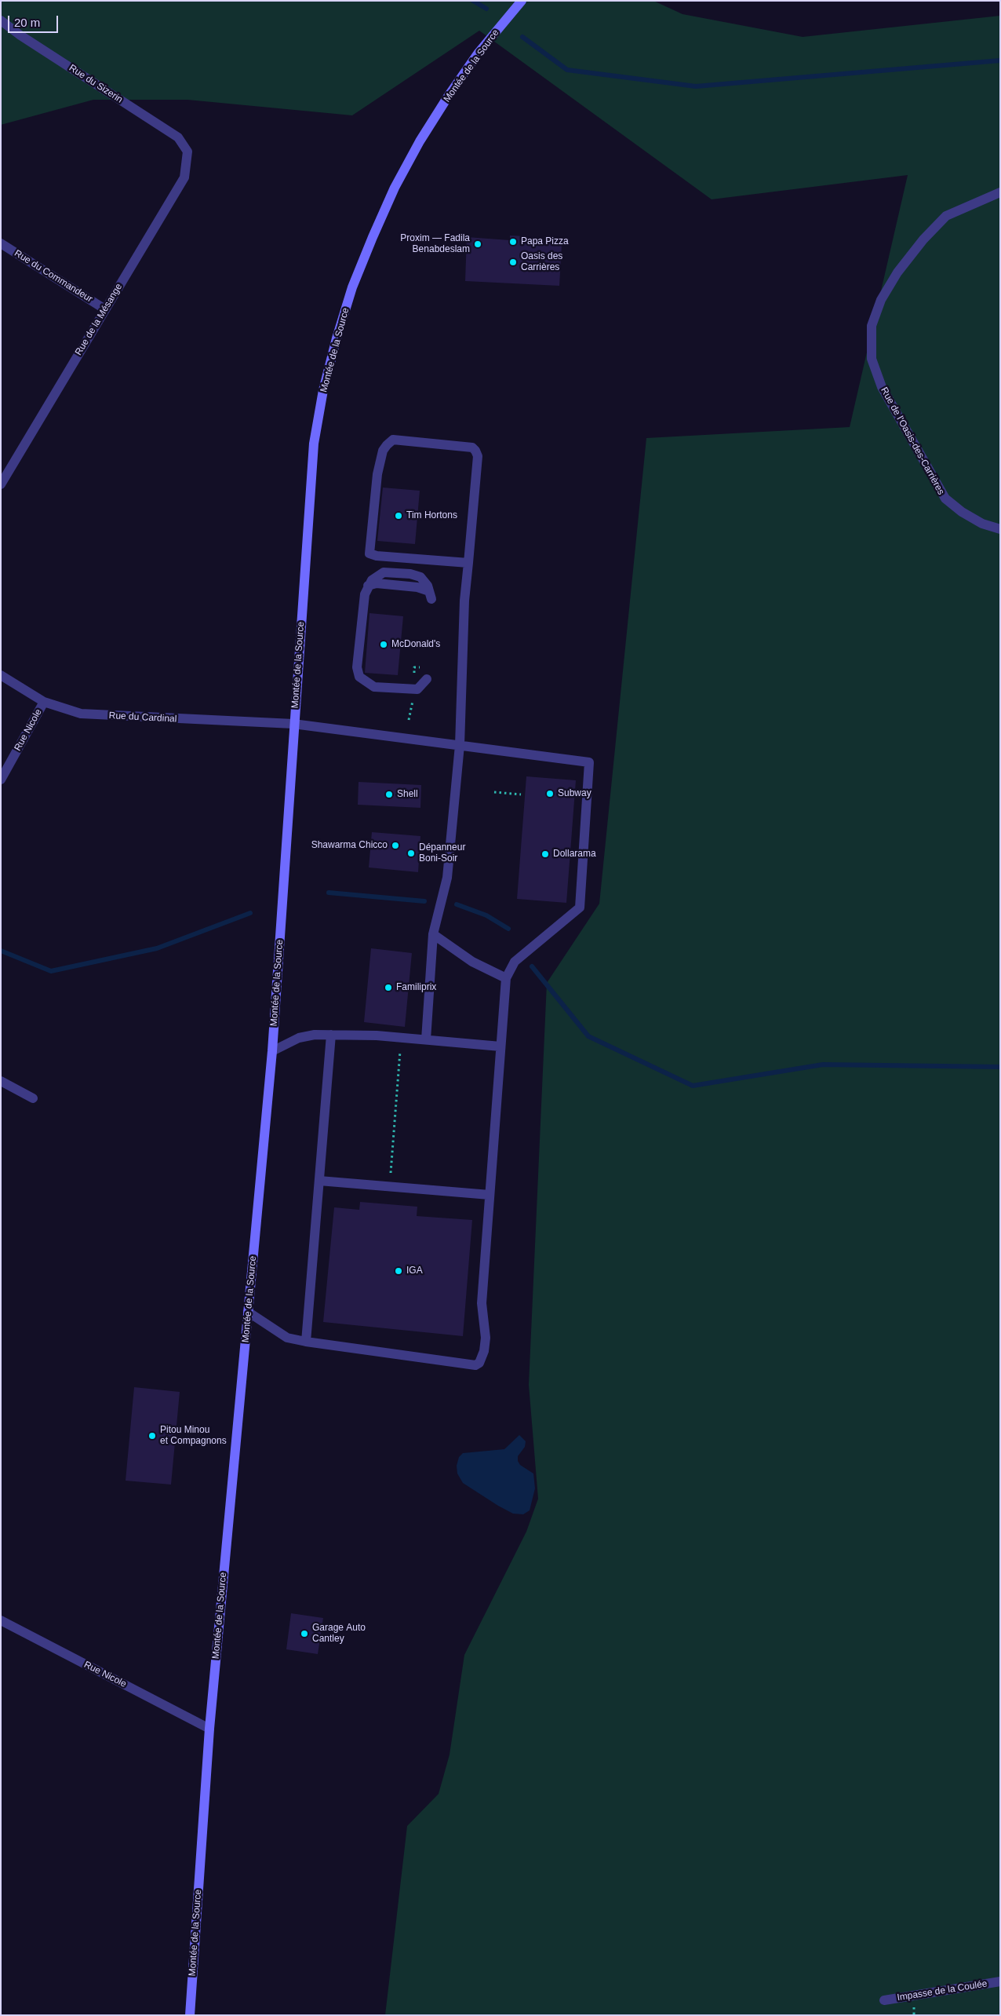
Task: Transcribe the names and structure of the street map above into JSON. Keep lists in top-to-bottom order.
{
  "streets": {
    "main road": ["Montée de la Source"],
    "street": [
      "Rue du Sizerin",
      "Rue du Commandeur",
      "Rue de la Mésange",
      "Rue de l'Oasis-des-Carrières",
      "Rue du Cardinal",
      "Rue Nicole",
      "Impasse de la Coulée"
    ]
  },
  "crossings": [
    ["Montée de la Source", "Rue du Cardinal"],
    ["Montée de la Source", "Rue Nicole"],
    ["Rue du Sizerin", "Rue de la Mésange"],
    ["Rue du Commandeur", "Rue de la Mésange"],
    ["Rue du Cardinal", "Rue Nicole"]
  ],
  "places": [
    "Papa Pizza",
    "Proxim — Fadila Benabdeslam",
    "Oasis des Carrières",
    "Tim Hortons",
    "McDonald's",
    "Subway",
    "Shell",
    "Shawarma Chicco",
    "Dépanneur Boni-Soir",
    "Dollarama",
    "Familiprix",
    "IGA",
    "Pitou Minou et Compagnons",
    "Garage Auto Cantley"
  ],
  "scale_bar": "20 m"
}
